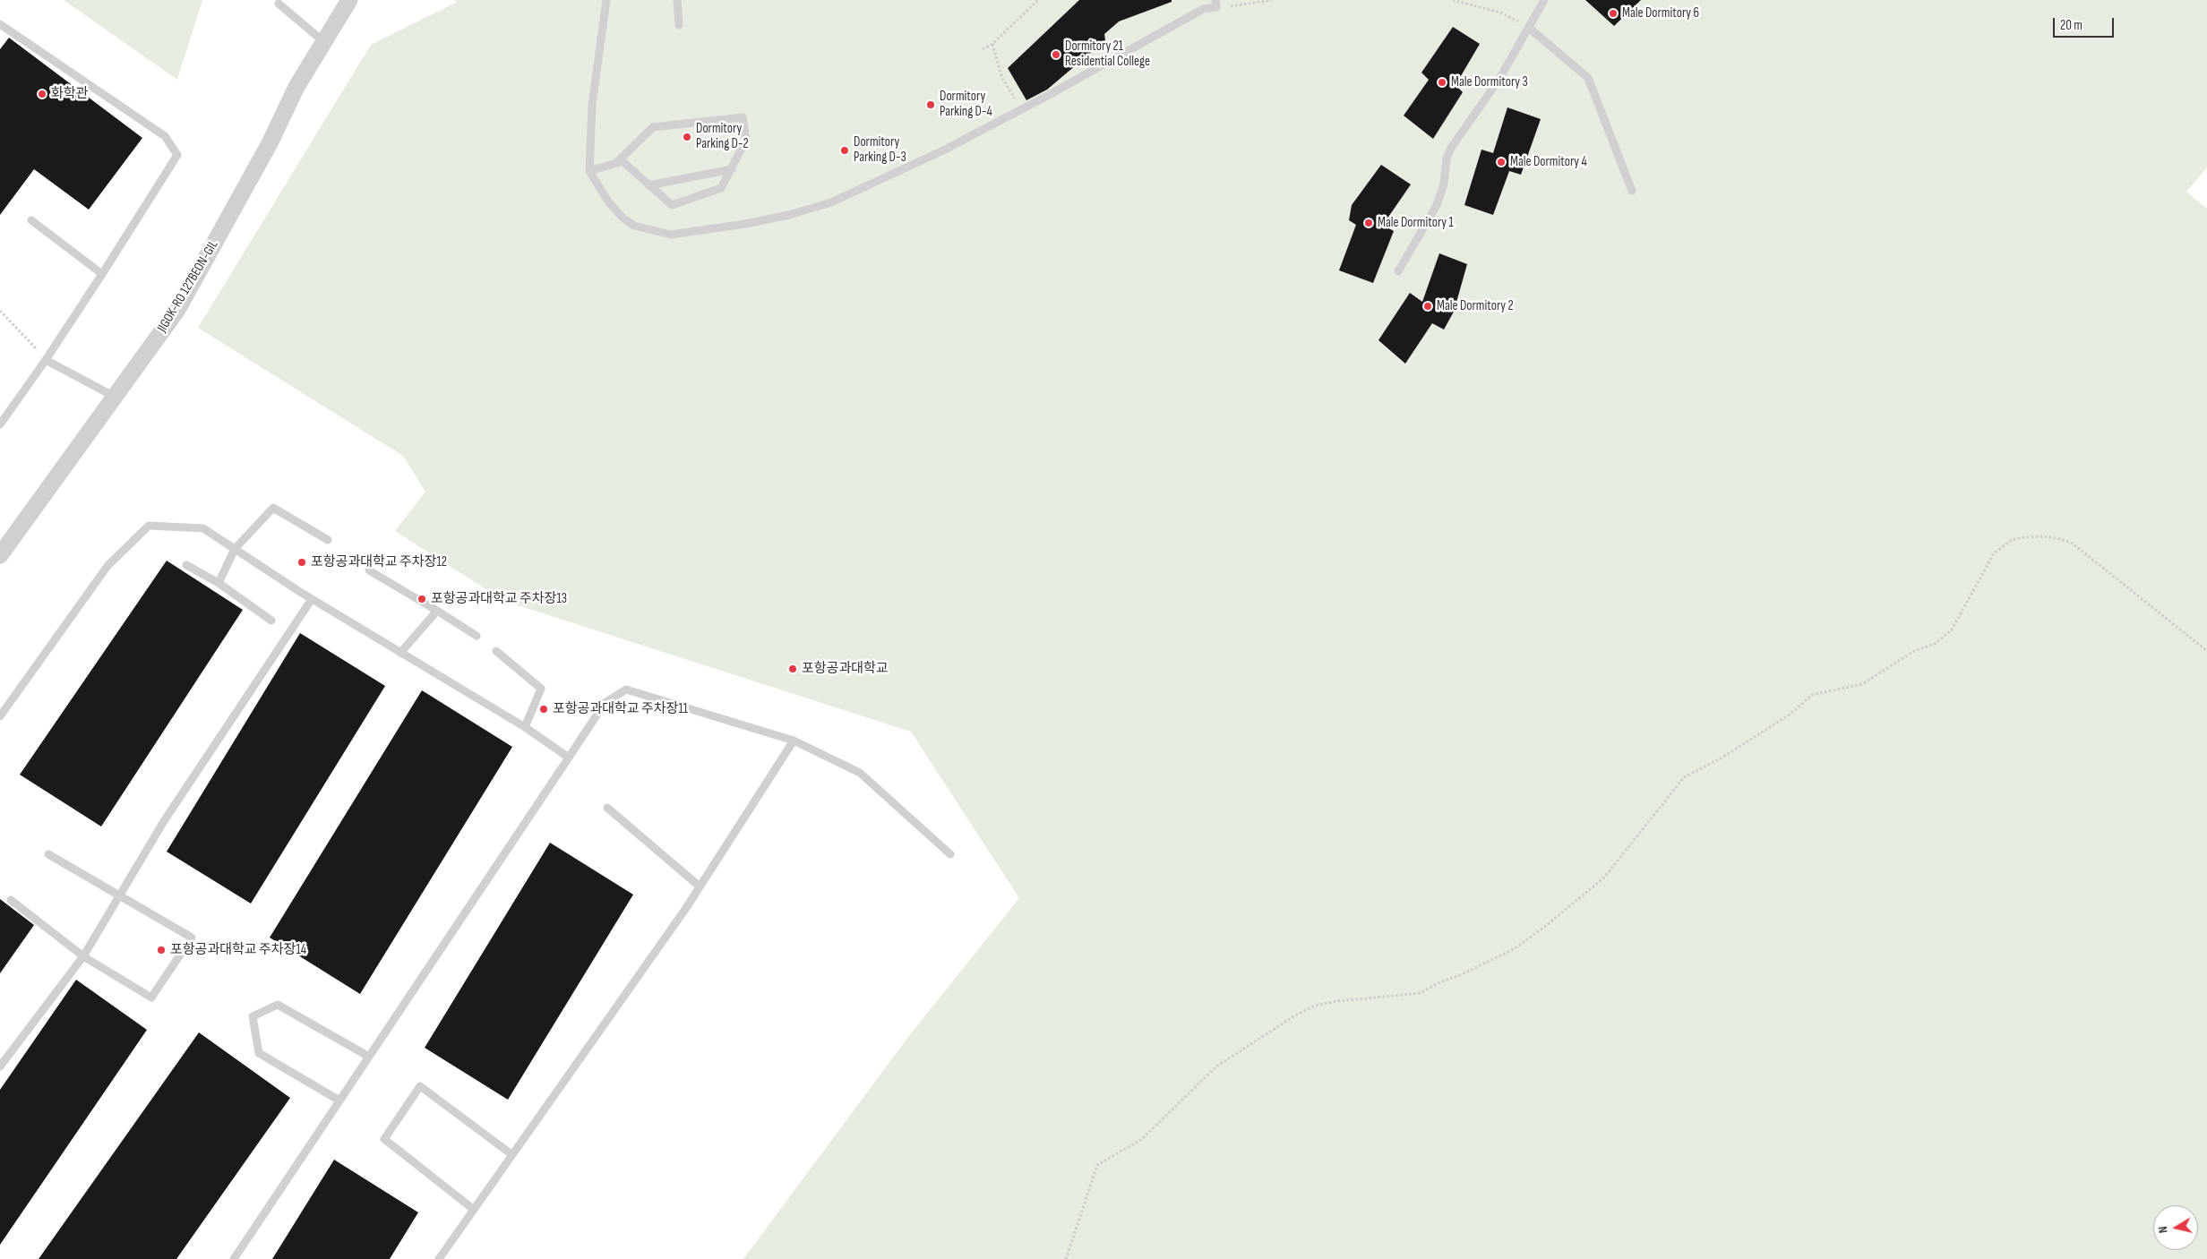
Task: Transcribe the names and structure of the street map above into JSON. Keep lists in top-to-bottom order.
{
  "streets": {
    "street": ["JIGOK-RO 127BEON-GIL"]
  },
  "places": [
    "Male Dormitory 6",
    "Dormitory 21 Residential College",
    "Male Dormitory 3",
    "화학관",
    "Dormitory Parking D-4",
    "Dormitory Parking D-2",
    "Dormitory Parking D-3",
    "Male Dormitory 4",
    "Male Dormitory 1",
    "Male Dormitory 2",
    "포항공과대학교 주차장12",
    "포항공과대학교 주차장13",
    "포항공과대학교",
    "포항공과대학교 주차장11",
    "포항공과대학교 주차장14"
  ],
  "scale_bar": "20 m",
  "north": "left"
}
